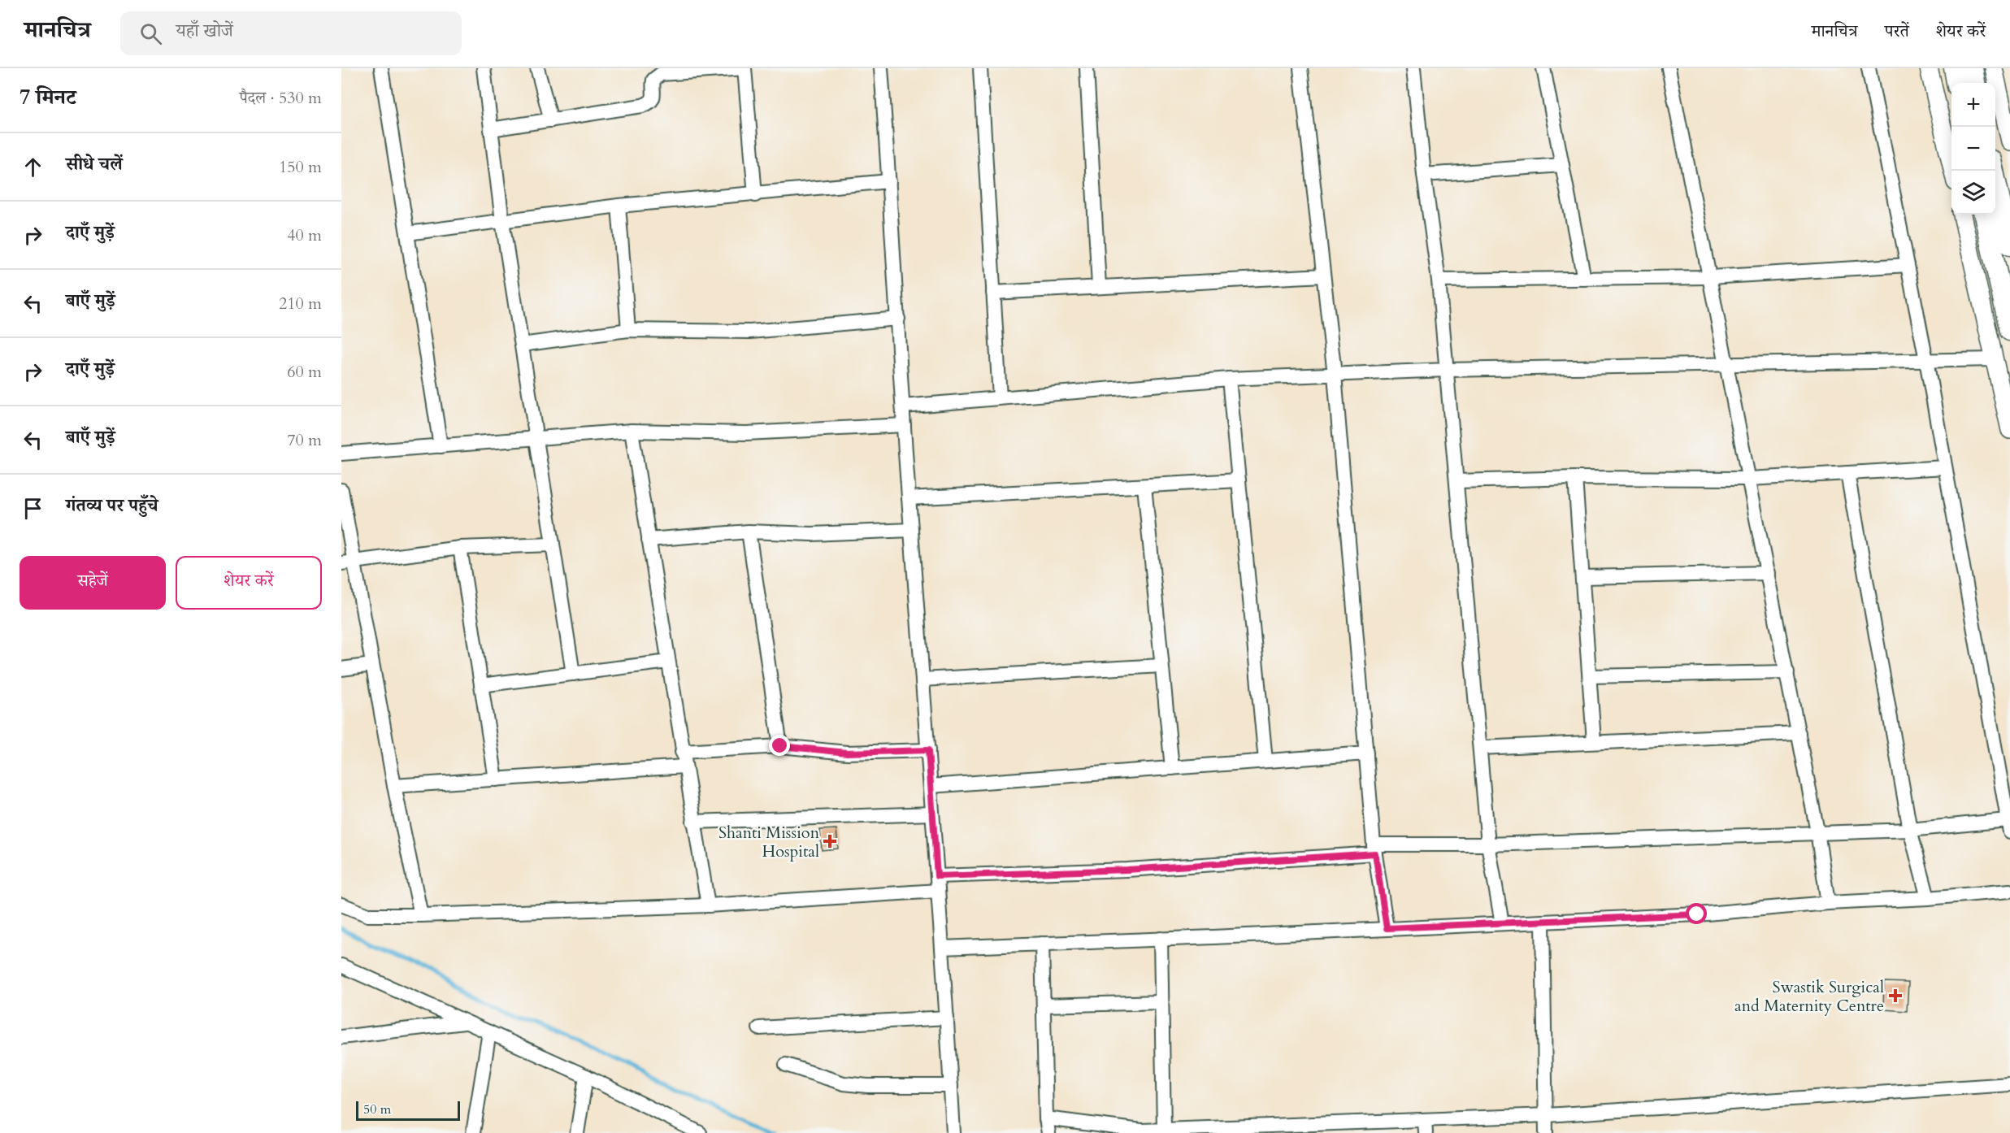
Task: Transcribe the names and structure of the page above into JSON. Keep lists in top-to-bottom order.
{
  "places": {
    "health": ["Shanti Mission Hospital", "Swastik Surgical and Maternity Centre"]
  },
  "scale_bar": "50 m",
  "page": {
    "header": "मानचित्र",
    "search": "यहाँ खोजें",
    "nav": ["मानचित्र", "परतें", "शेयर करें"],
    "heading": ["7 मिनट", "पैदल · 530 m"],
    "map_buttons": ["+", "−"],
    "list": [
      ["सीधे चलें", "150 m"],
      ["दाएँ मुड़ें", "40 m"],
      ["बाएँ मुड़ें", "210 m"],
      ["दाएँ मुड़ें", "60 m"],
      ["बाएँ मुड़ें", "70 m"],
      "गंतव्य पर पहुँचे"
    ],
    "buttons": ["सहेजें", "शेयर करें"],
    "scale": "50 m"
  }
}
